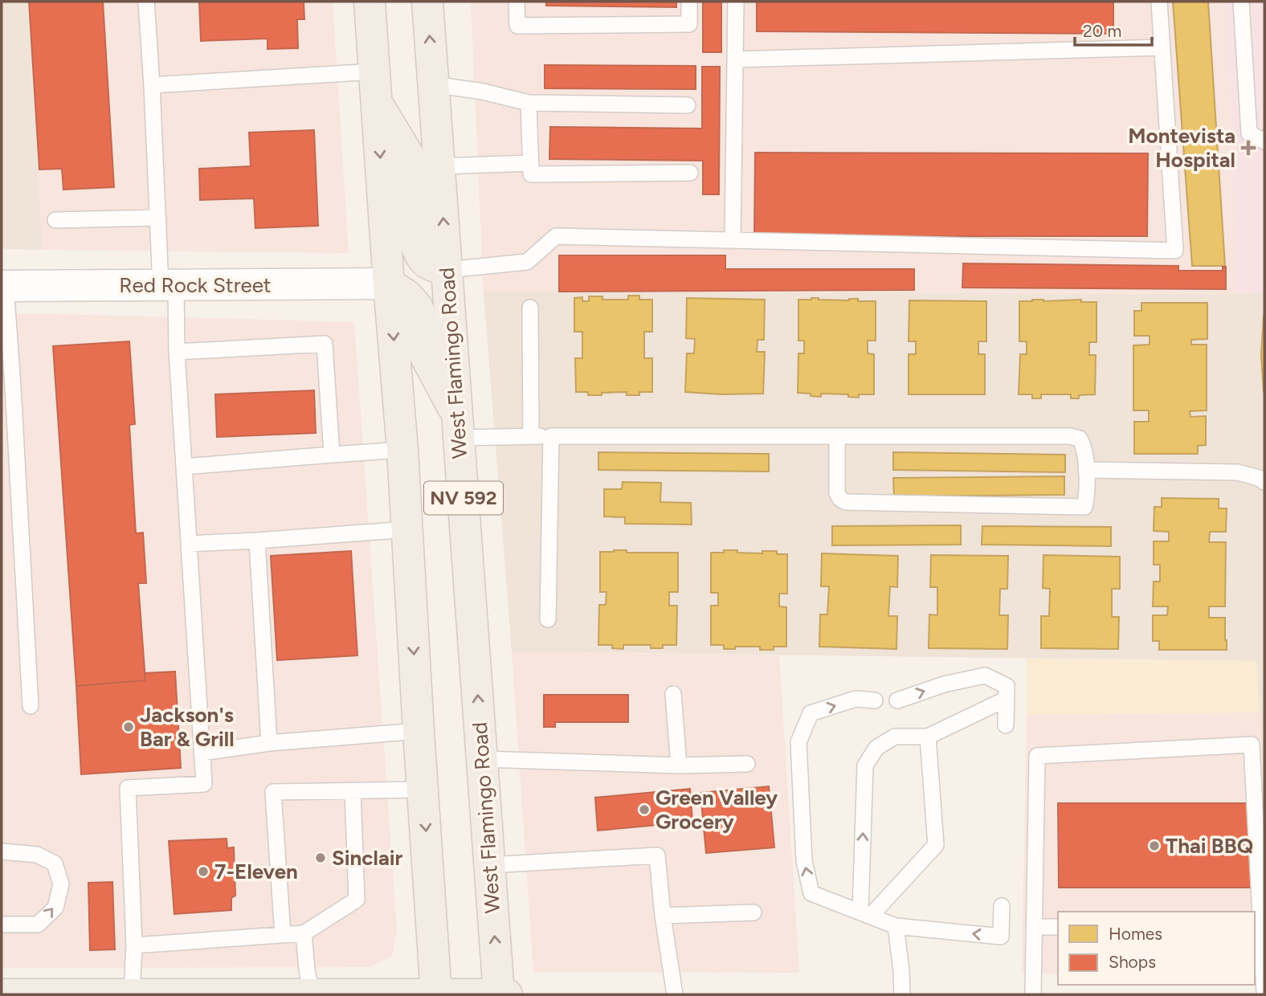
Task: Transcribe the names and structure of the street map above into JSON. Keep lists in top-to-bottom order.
{
  "streets": {
    "main road": ["West Flamingo Road", "NV 592"],
    "street": ["Red Rock Street"]
  },
  "crossings": [
    ["Red Rock Street", "NV 592"]
  ],
  "places": {
    "health": ["Montevista Hospital"],
    "other": [
      "Jackson's Bar & Grill",
      "Green Valley Grocery",
      "Thai BBQ",
      "Sinclair",
      "7-Eleven"
    ]
  },
  "legend": ["Homes", "Shops"],
  "scale_bar": "20 m"
}
